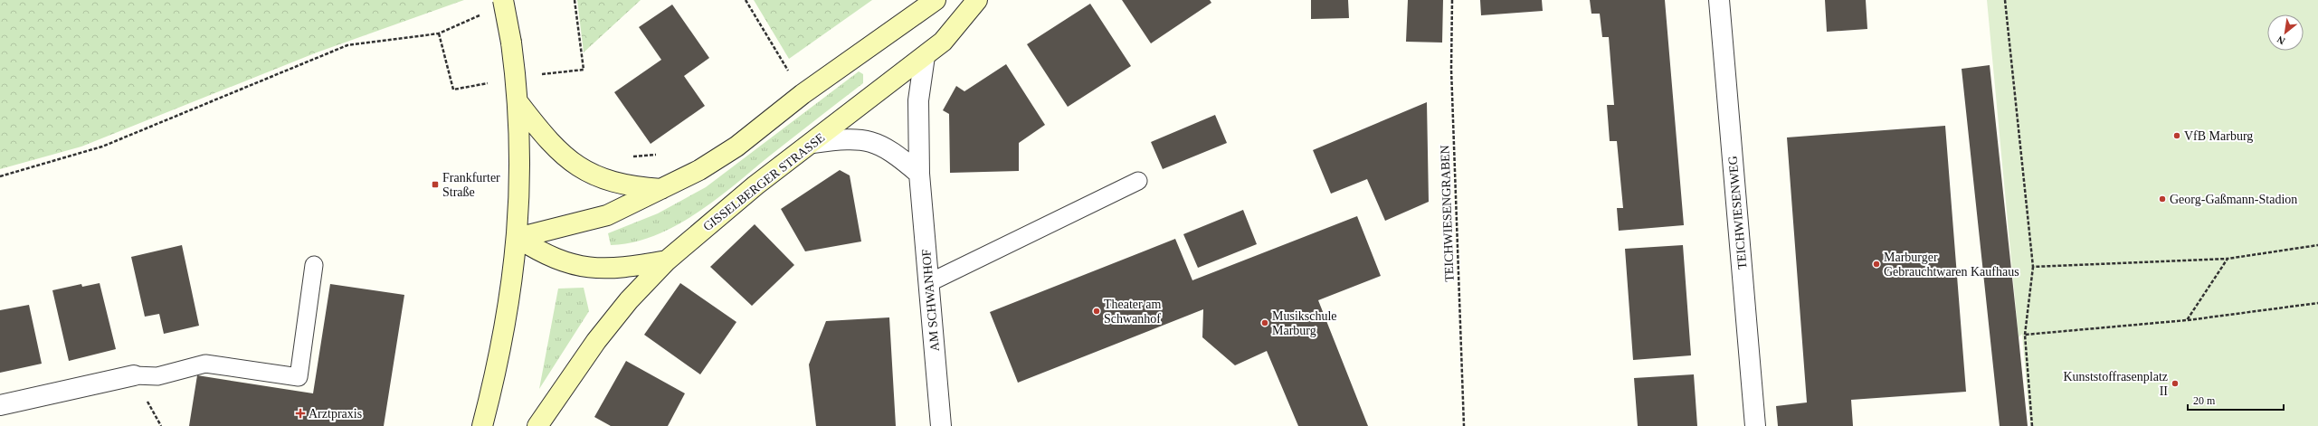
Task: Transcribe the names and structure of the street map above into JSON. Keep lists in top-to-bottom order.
{
  "streets": {
    "main road": ["GISSELBERGER STRASSE"],
    "street": ["TEICHWIESENWEG", "AM SCHWANHOF"],
    "path": ["TEICHWIESENGRABEN"]
  },
  "crossings": [
    ["GISSELBERGER STRASSE", "AM SCHWANHOF"]
  ],
  "places": {
    "other": [
      "VfB Marburg",
      "Georg-Gaßmann-Stadion",
      "Marburger Gebrauchtwaren Kaufhaus",
      "Theater am Schwanhof",
      "Musikschule Marburg",
      "Kunststoffrasenplatz II"
    ],
    "transit": ["Frankfurter Straße"],
    "health": ["Arztpraxis"]
  },
  "scale_bar": "20 m",
  "north": "bottom left"
}
